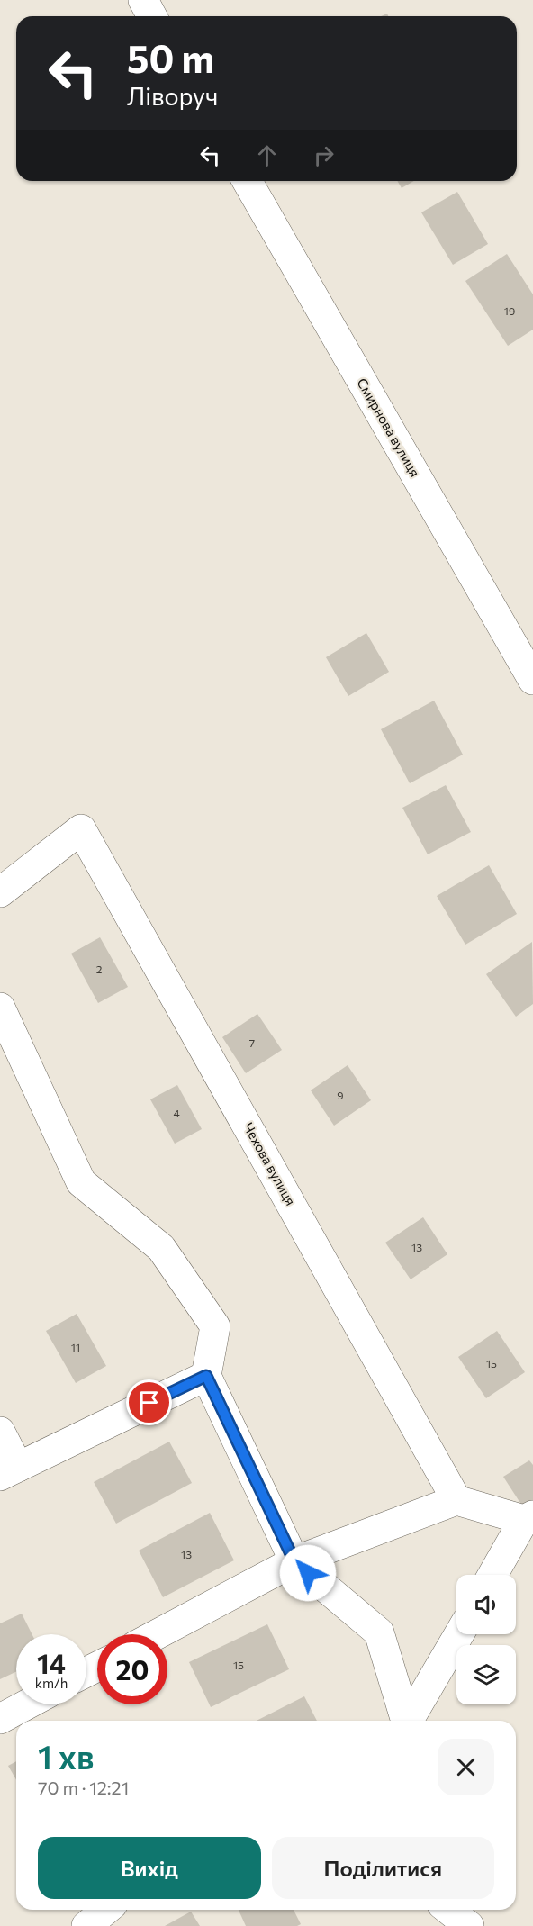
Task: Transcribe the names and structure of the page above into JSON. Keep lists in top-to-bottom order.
{
  "streets": {
    "street": ["Смирнова вулиця", "Чехова вулиця"]
  },
  "house_numbers": [
    "19",
    "2",
    "7",
    "9",
    "4",
    "13",
    "11",
    "15",
    "13",
    "15"
  ],
  "page": {
    "turn": ["50 m", "Ліворуч"],
    "speed": "14 km/h",
    "limit": "20",
    "heading": ["1 хв", "70 m · 12:21"],
    "buttons": ["Вихід", "Поділитися"]
  }
}
